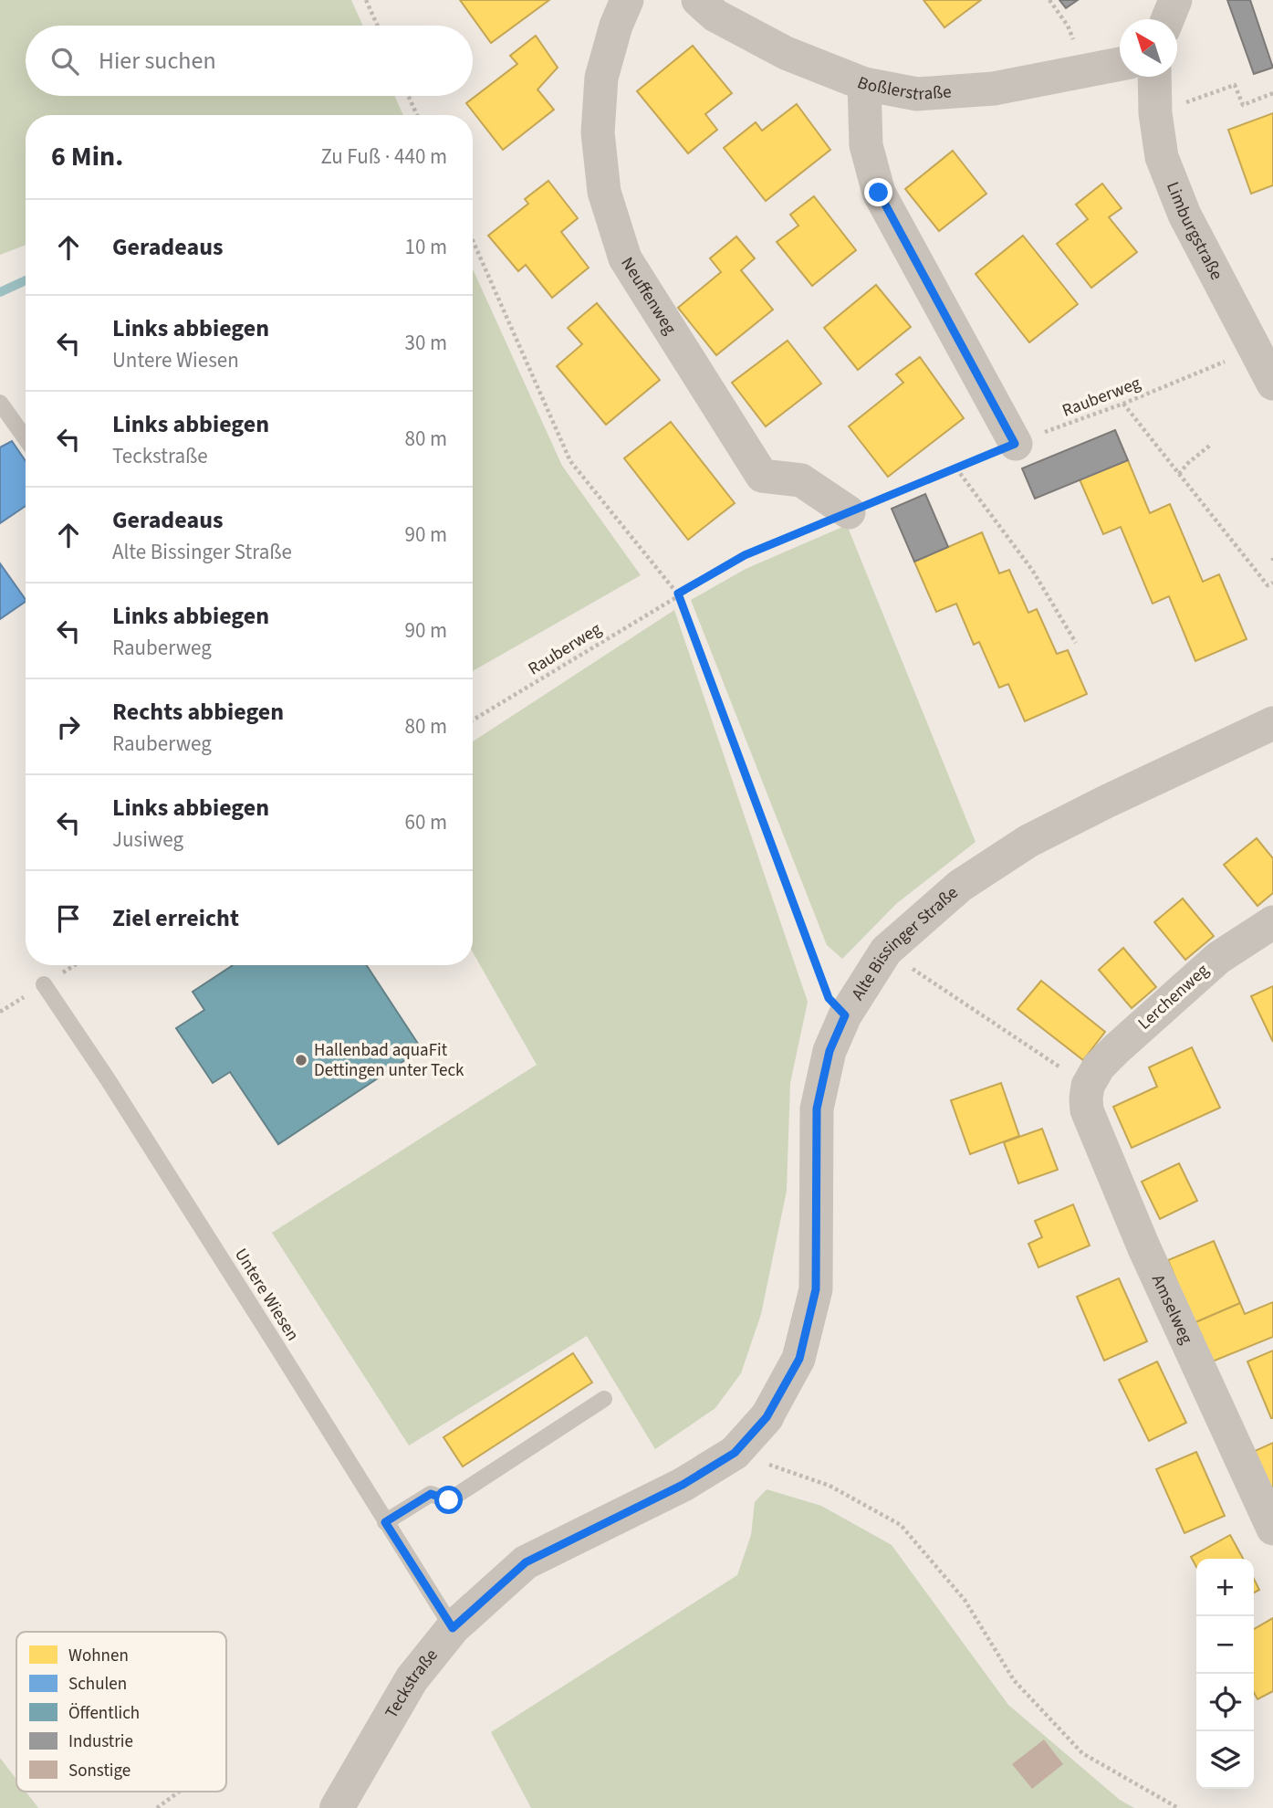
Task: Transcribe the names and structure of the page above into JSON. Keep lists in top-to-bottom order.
{
  "streets": {
    "street": [
      "Boßlerstraße",
      "Limburgstraße",
      "Neuffenweg",
      "Alte Bissinger Straße",
      "Lerchenweg",
      "Amselweg",
      "Teckstraße"
    ],
    "lane": ["Untere Wiesen"],
    "path": ["Rauberweg"]
  },
  "crossings": [
    ["Limburgstraße", "Rauberweg"],
    ["Neuffenweg", "Rauberweg"],
    ["Alte Bissinger Straße", "Teckstraße"],
    ["Lerchenweg", "Amselweg"],
    ["Untere Wiesen", "Teckstraße"]
  ],
  "places": ["Hallenbad aquaFit Dettingen unter Teck"],
  "legend": [
    "Wohnen",
    "Schulen",
    "Öffentlich",
    "Industrie",
    "Sonstige"
  ],
  "north": "top left",
  "page": {
    "search": "Hier suchen",
    "heading": ["6 Min.", "Zu Fuß · 440 m"],
    "list": [
      ["Geradeaus", "10 m"],
      ["Links abbiegen", "Untere Wiesen", "30 m"],
      ["Links abbiegen", "Teckstraße", "80 m"],
      ["Geradeaus", "Alte Bissinger Straße", "90 m"],
      ["Links abbiegen", "Rauberweg", "90 m"],
      ["Rechts abbiegen", "Rauberweg", "80 m"],
      ["Links abbiegen", "Jusiweg", "60 m"],
      "Ziel erreicht"
    ],
    "map_buttons": ["+", "−"]
  }
}
